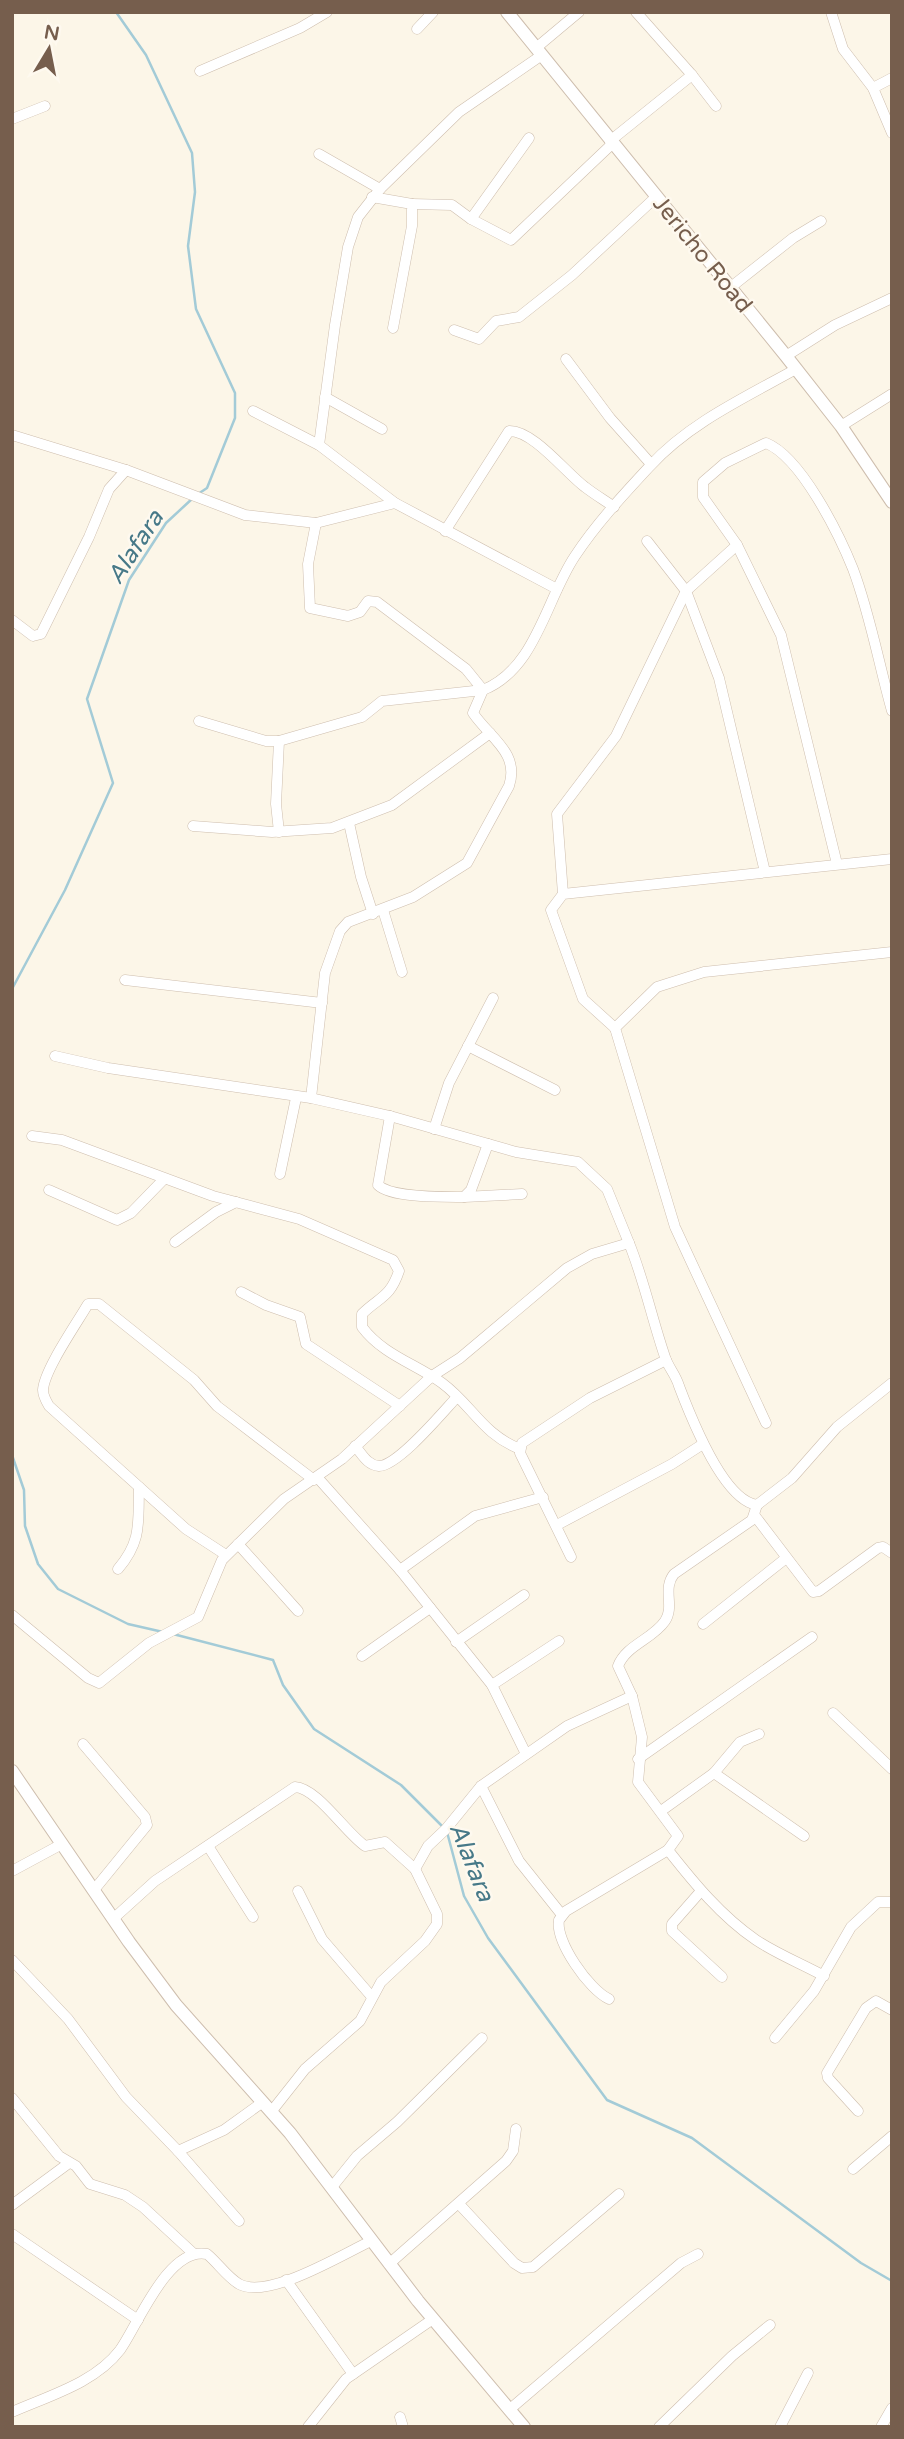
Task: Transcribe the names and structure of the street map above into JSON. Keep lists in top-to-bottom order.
{
  "streets": {
    "street": ["Jericho Road"]
  },
  "water": ["Alafara"],
  "north": "top"
}
